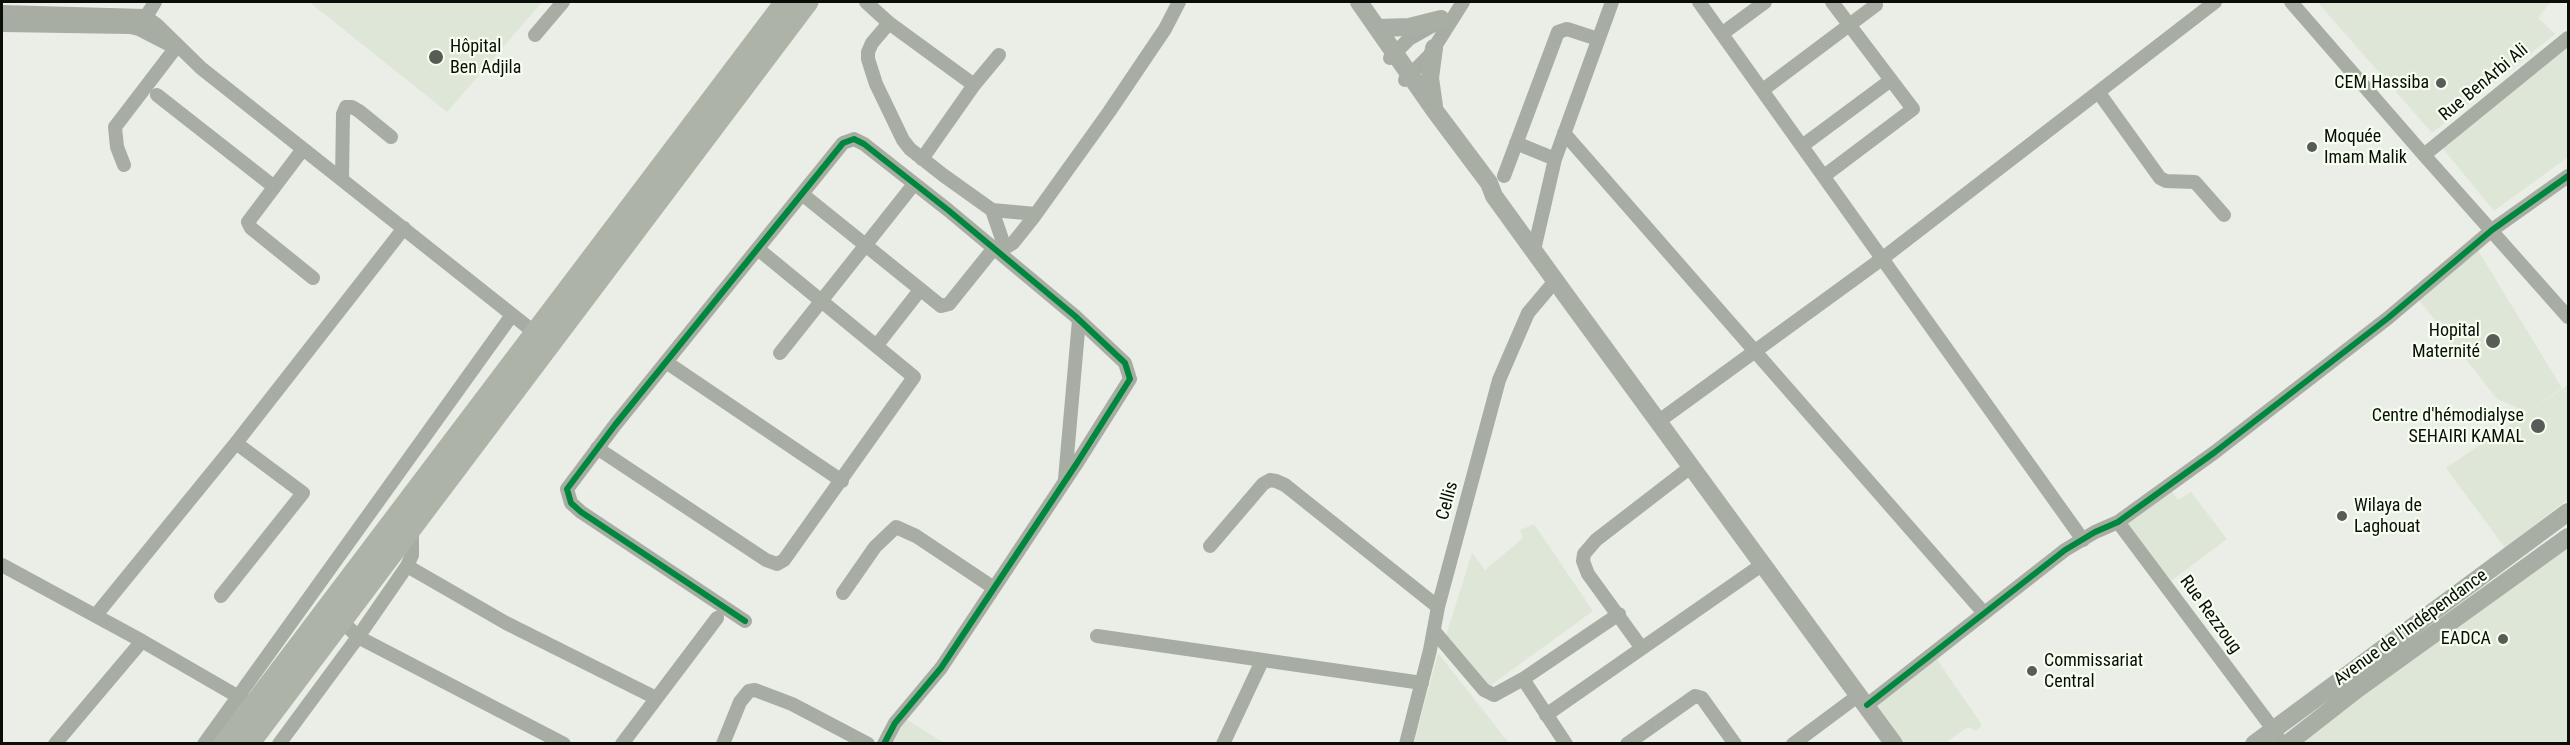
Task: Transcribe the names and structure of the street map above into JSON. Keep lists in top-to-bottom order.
{
  "streets": {
    "main road": ["Avenue de l'Indépendance"],
    "street": ["Rue BenArbi Ali", "Cellis", "Rue Rezzoug"]
  },
  "crossings": [
    ["Rue Rezzoug", "Avenue de l'Indépendance"]
  ],
  "places": [
    "Hôpital Ben Adjila",
    "CEM Hassiba",
    "Moquée Imam Malik",
    "Hopital Maternité",
    "Centre d'hémodialyse SEHAIRI KAMAL",
    "Wilaya de Laghouat",
    "EADCA",
    "Commissariat Central"
  ]
}
